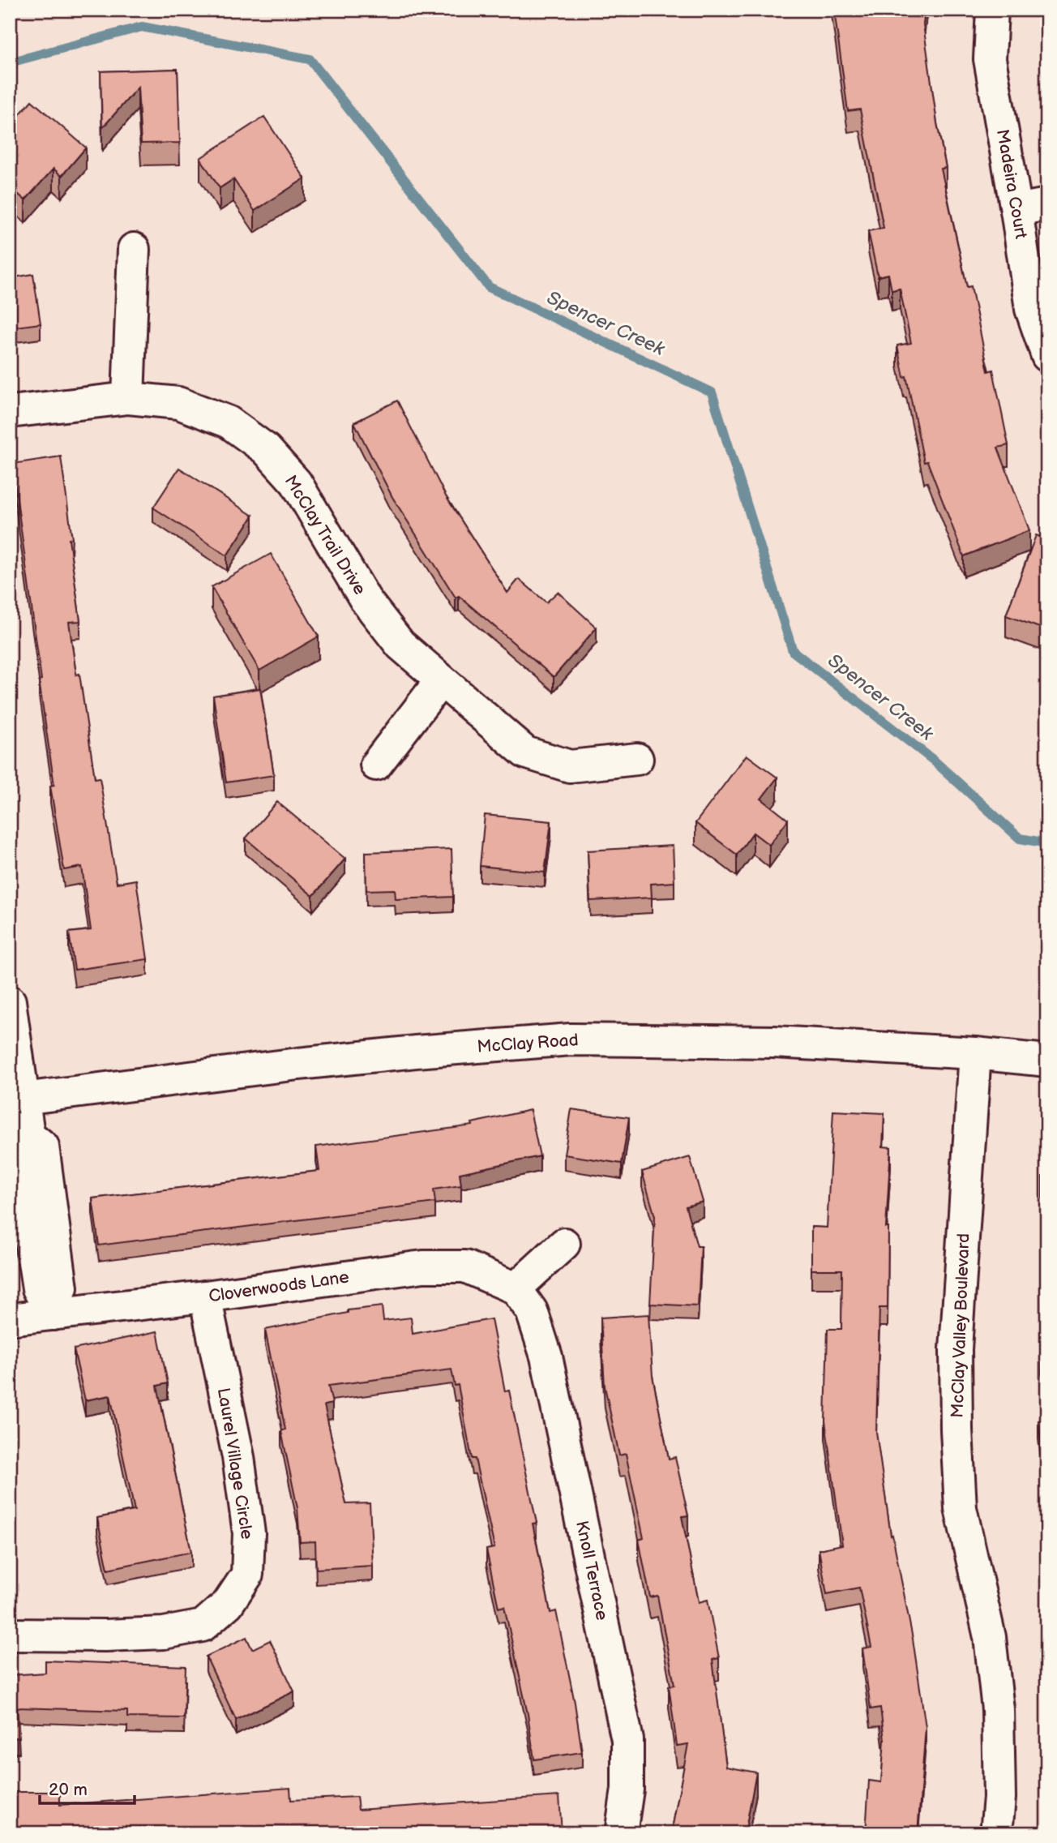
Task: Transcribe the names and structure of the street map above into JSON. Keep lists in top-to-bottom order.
{
  "streets": {
    "street": [
      "Madeira Court",
      "McClay Trail Drive",
      "McClay Road",
      "Cloverwoods Lane",
      "McClay Valley Boulevard",
      "Laurel Village Circle",
      "Knoll Terrace"
    ]
  },
  "crossings": [
    ["McClay Road", "McClay Valley Boulevard"],
    ["Cloverwoods Lane", "Laurel Village Circle"],
    ["Cloverwoods Lane", "Knoll Terrace"]
  ],
  "water": ["Spencer Creek"],
  "scale_bar": "20 m"
}
